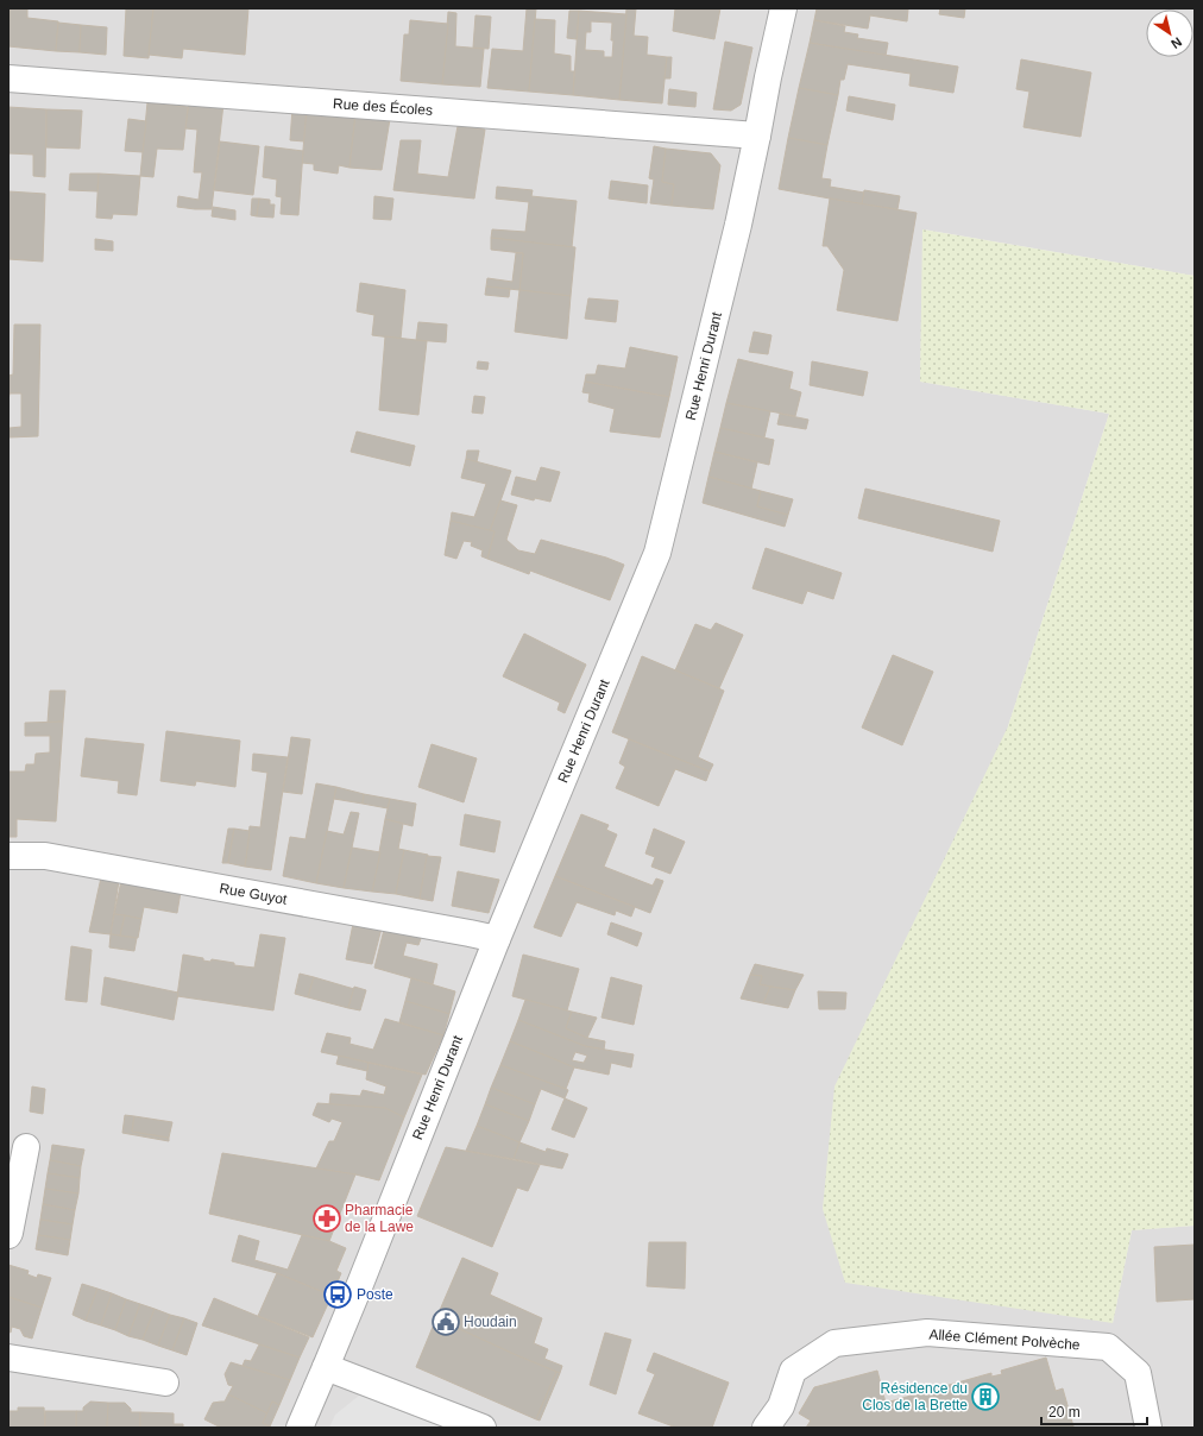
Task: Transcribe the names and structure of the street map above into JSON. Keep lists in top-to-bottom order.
{
  "streets": {
    "street": [
      "Rue des Écoles",
      "Rue Henri Durant",
      "Rue Guyot",
      "Allée Clément Polvèche"
    ]
  },
  "crossings": [
    ["Rue des Écoles", "Rue Henri Durant"],
    ["Rue Henri Durant", "Rue Guyot"]
  ],
  "places": {
    "pharmacy": ["Pharmacie de la Lawe"],
    "bus stop": ["Poste"],
    "public building": ["Houdain"],
    "building": ["Résidence du Clos de la Brette"]
  },
  "scale_bar": "20 m",
  "north": "bottom right"
}
